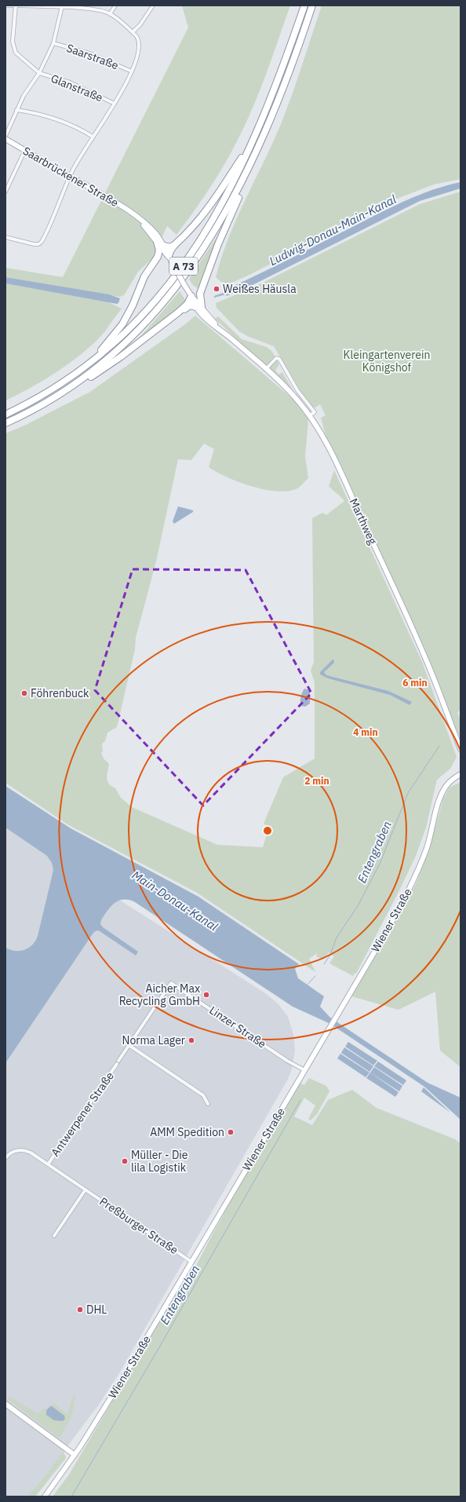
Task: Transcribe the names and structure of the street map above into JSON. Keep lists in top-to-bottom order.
{
  "streets": {
    "highway": ["A 73"],
    "main road": ["Saarbrückener Straße", "Marthweg", "Wiener Straße"],
    "street": [
      "Saarstraße",
      "Glanstraße",
      "Linzer Straße",
      "Antwerpener Straße",
      "Preßburger Straße"
    ]
  },
  "crossings": [
    ["Saarbrückener Straße", "A 73"],
    ["Saarbrückener Straße", "Marthweg"],
    ["A 73", "Marthweg"],
    ["Wiener Straße", "Linzer Straße"],
    ["Wiener Straße", "Preßburger Straße"],
    ["Linzer Straße", "Antwerpener Straße"],
    ["Antwerpener Straße", "Preßburger Straße"]
  ],
  "water": ["Ludwig-Donau-Main-Kanal", "Entengraben", "Main-Donau-Kanal"],
  "parks": ["Kleingartenverein Königshof"],
  "places": [
    "Weißes Häusla",
    "Föhrenbuck",
    "Aicher Max Recycling GmbH",
    "Norma Lager",
    "AMM Spedition",
    "Müller - Die lila Logistik",
    "DHL"
  ],
  "rings": ["6 min", "4 min", "2 min"]
}
